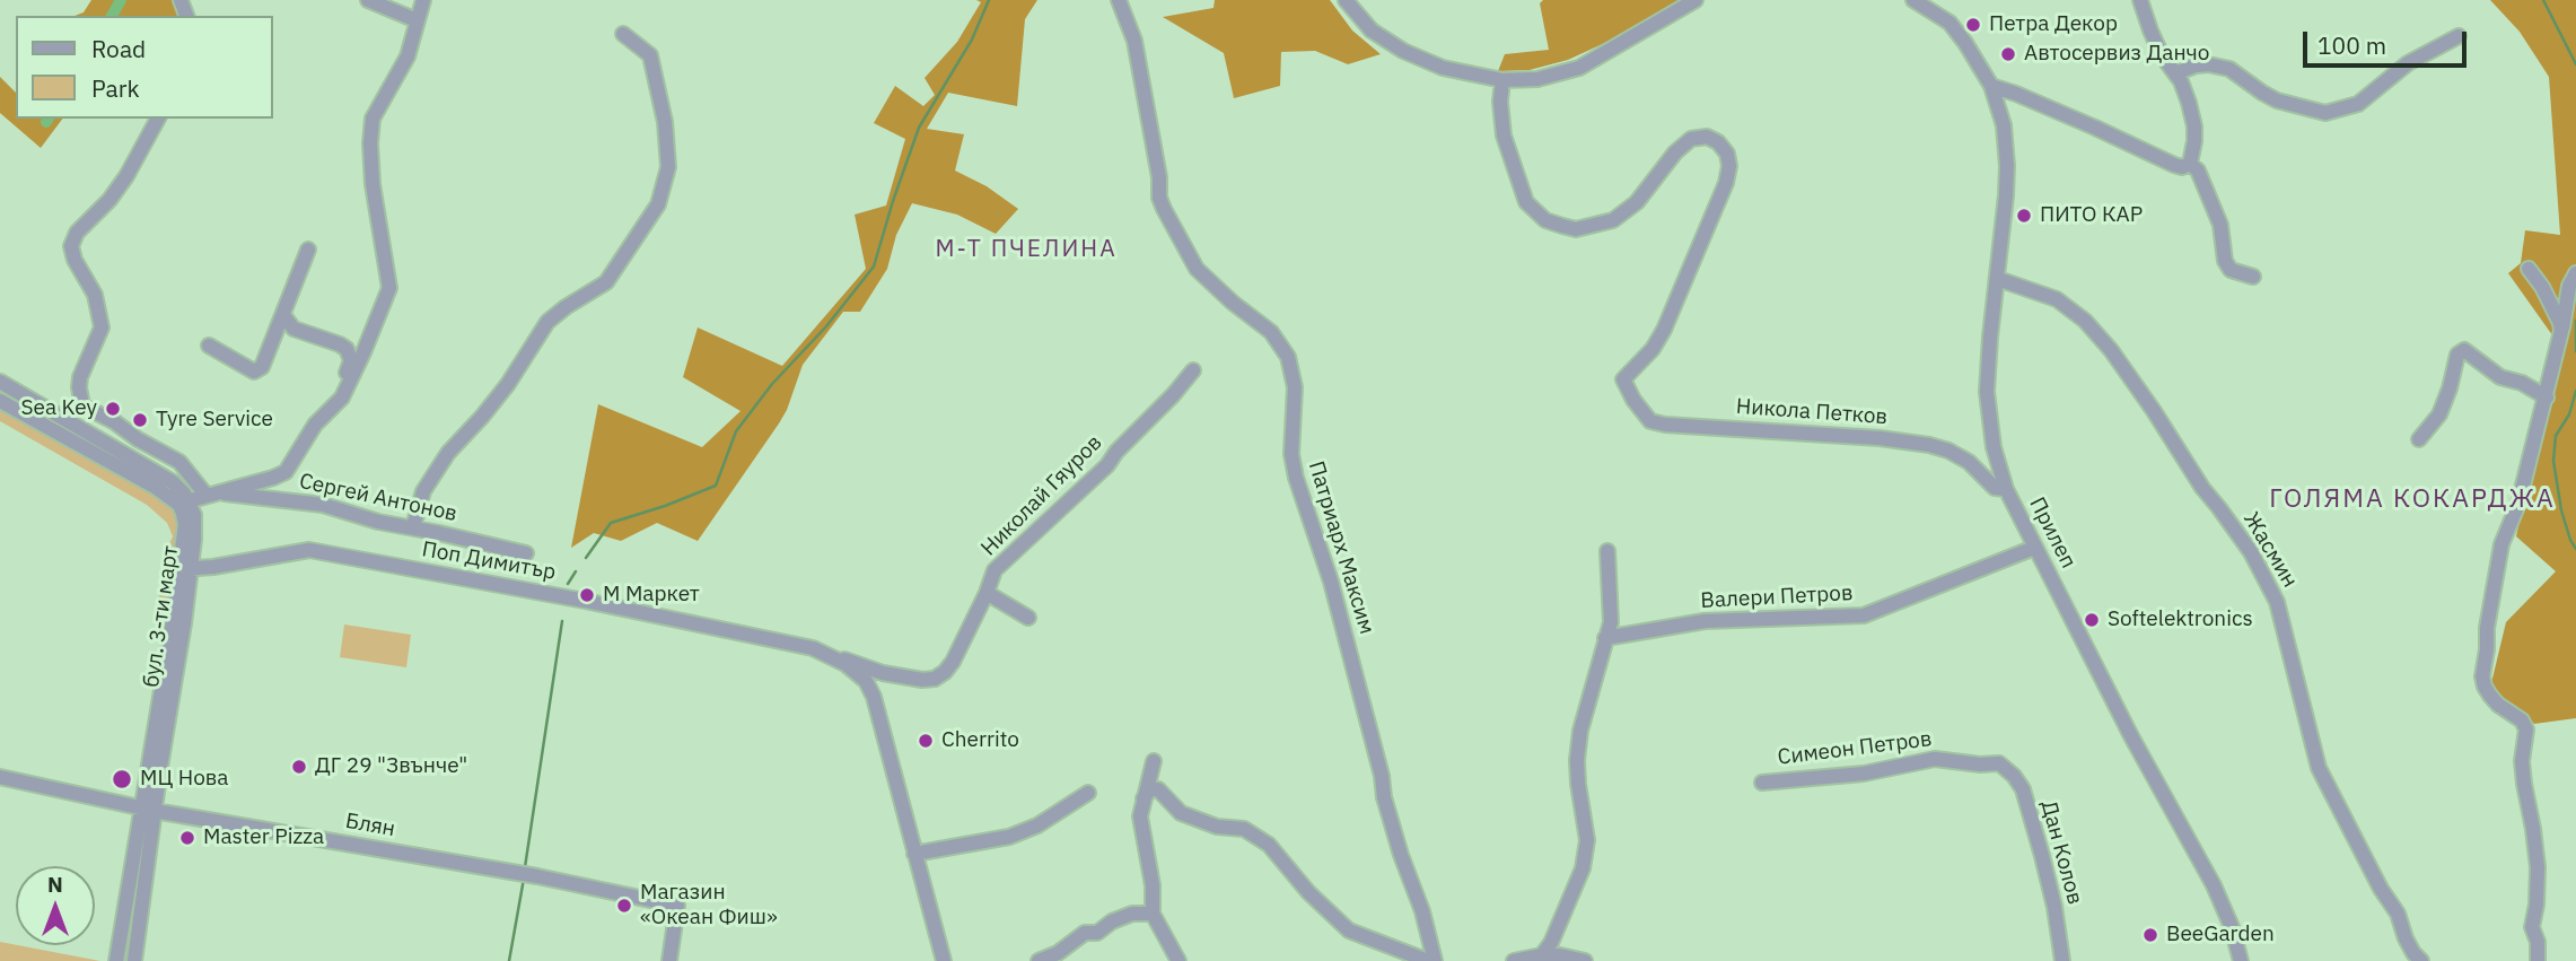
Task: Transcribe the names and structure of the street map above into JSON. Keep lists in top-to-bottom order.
{
  "streets": {
    "street": [
      "Никола Петков",
      "Николай Гяуров",
      "Сергей Антонов",
      "Прилеп",
      "Патриарх Максим",
      "Жасмин",
      "Поп Димитър",
      "Валери Петров",
      "бул. 3-ти март",
      "Симеон Петров",
      "Блян",
      "Дан Колов"
    ]
  },
  "crossings": [
    ["Никола Петков", "Прилеп"],
    ["Николай Гяуров", "Поп Димитър"],
    ["Сергей Антонов", "бул. 3-ти март"],
    ["Прилеп", "Жасмин"],
    ["Прилеп", "Валери Петров"],
    ["Поп Димитър", "бул. 3-ти март"],
    ["бул. 3-ти март", "Блян"],
    ["Симеон Петров", "Дан Колов"]
  ],
  "districts": ["М-Т ПЧЕЛИНА", "ГОЛЯМА КОКАРДЖА"],
  "places": [
    "Петра Декор",
    "Автосервиз Данчо",
    "ПИТО КАР",
    "Sea Key",
    "Tyre Service",
    "М Маркет",
    "Softelektronics",
    "Cherrito",
    "ДГ 29 \"Звънче\"",
    "МЦ Нова",
    "Master Pizza",
    "Магазин «Океан Фиш»",
    "BeeGarden"
  ],
  "legend": ["Road", "Park"],
  "scale_bar": "100 m",
  "north": "top"
}
